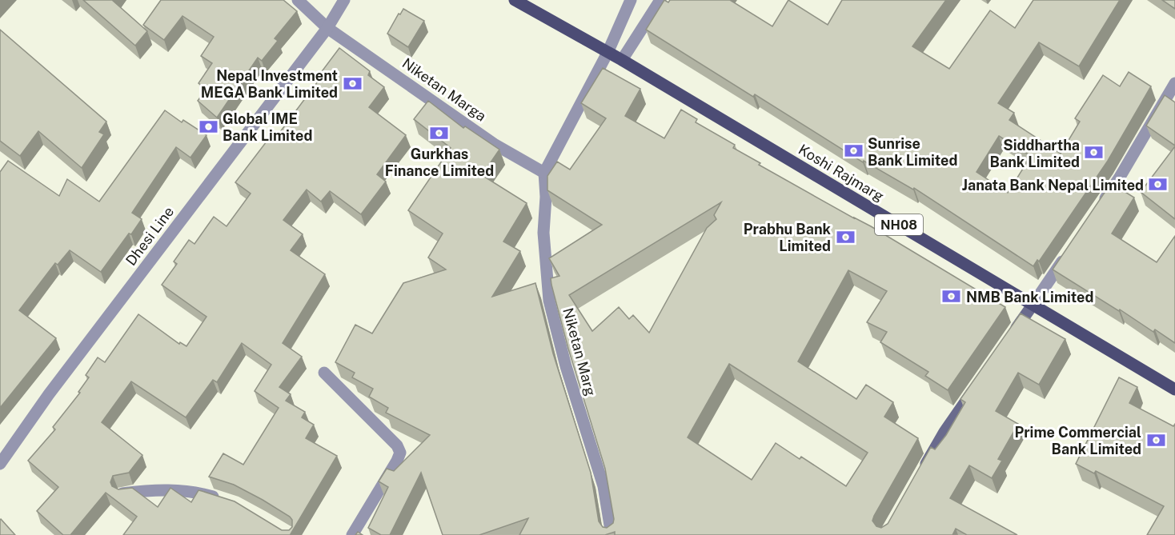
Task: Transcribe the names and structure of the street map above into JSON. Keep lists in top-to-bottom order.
{
  "streets": {
    "main road": ["Koshi Rajmarg", "NH08"],
    "street": ["Niketan Marga", "Dhesi Line", "Niketan Marg"]
  },
  "crossings": [
    ["Niketan Marga", "Dhesi Line"],
    ["Niketan Marga", "Niketan Marg"]
  ],
  "places": {
    "bank": [
      "Nepal Investment MEGA Bank Limited",
      "Global IME Bank Limited",
      "Gurkhas Finance Limited",
      "Sunrise Bank Limited",
      "Siddhartha Bank Limited",
      "Janata Bank Nepal Limited",
      "Prabhu Bank Limited",
      "NMB Bank Limited",
      "Prime Commercial Bank Limited"
    ]
  }
}
